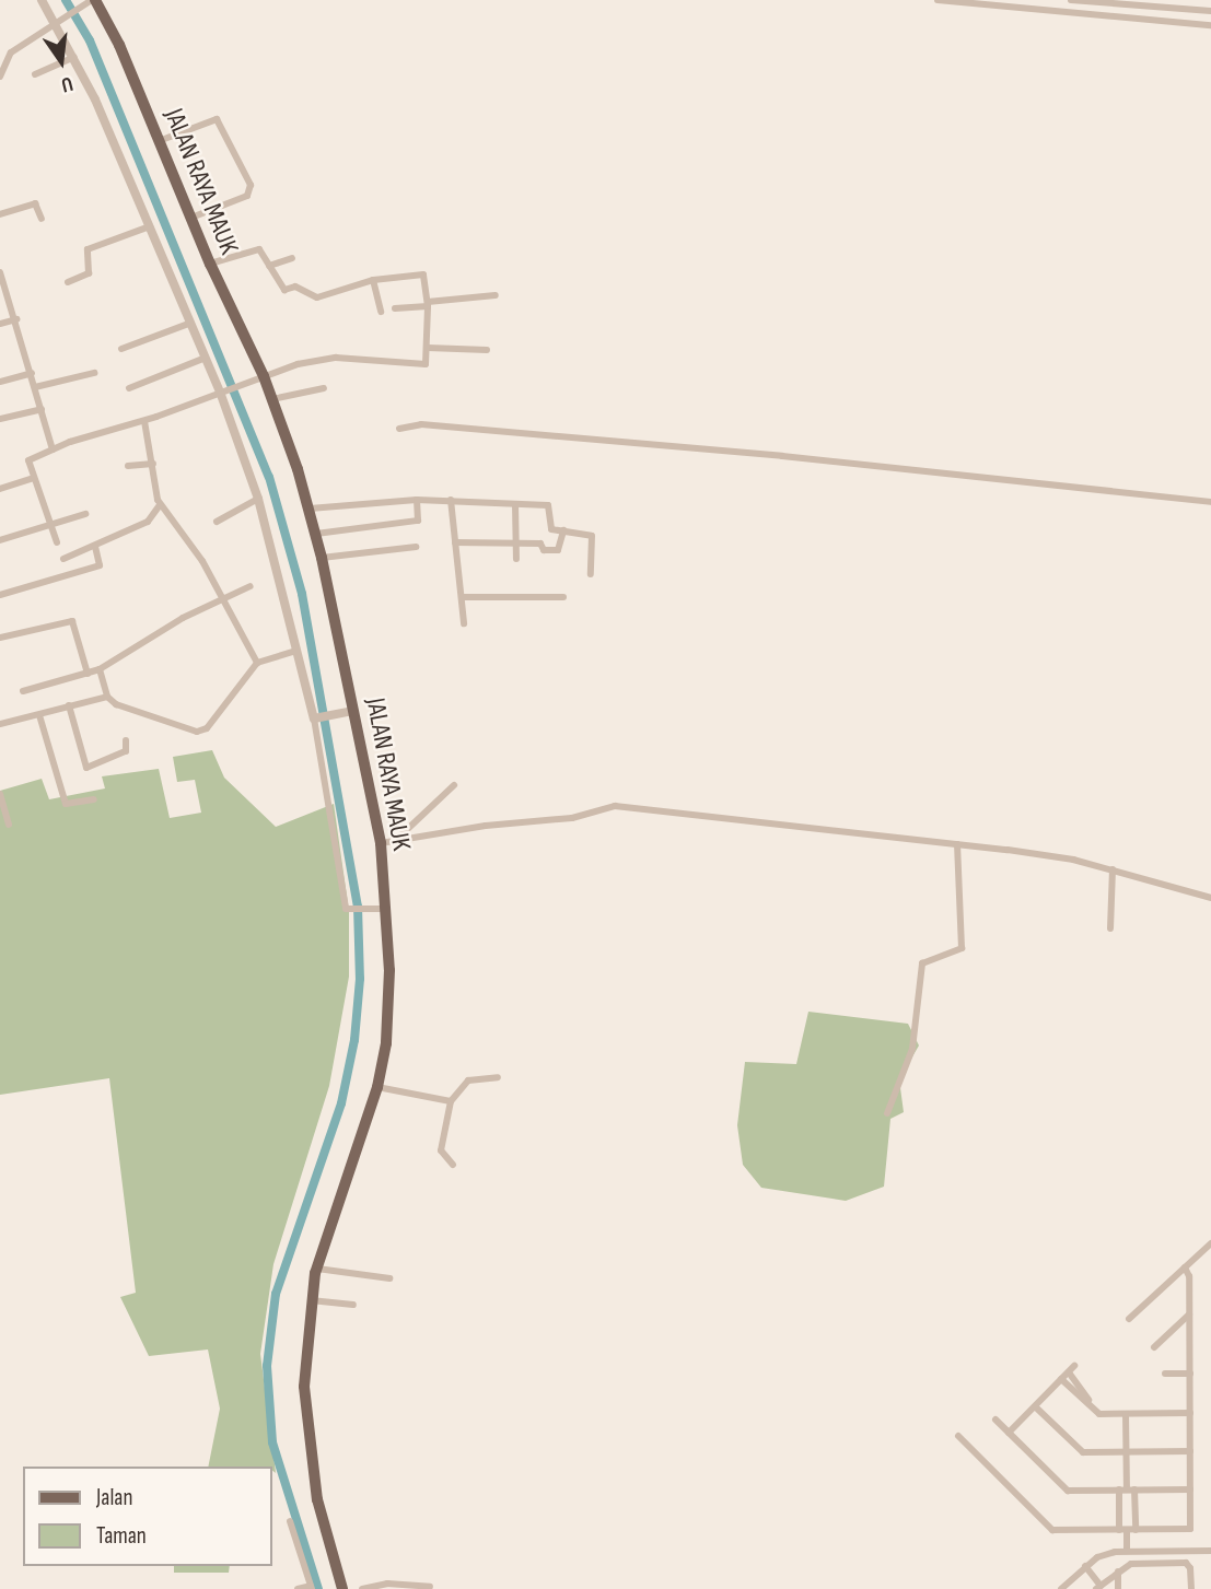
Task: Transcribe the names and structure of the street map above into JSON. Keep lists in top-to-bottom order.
{
  "streets": {
    "main road": ["JALAN RAYA MAUK"]
  },
  "legend": ["Jalan", "Taman"],
  "north": "bottom"
}
